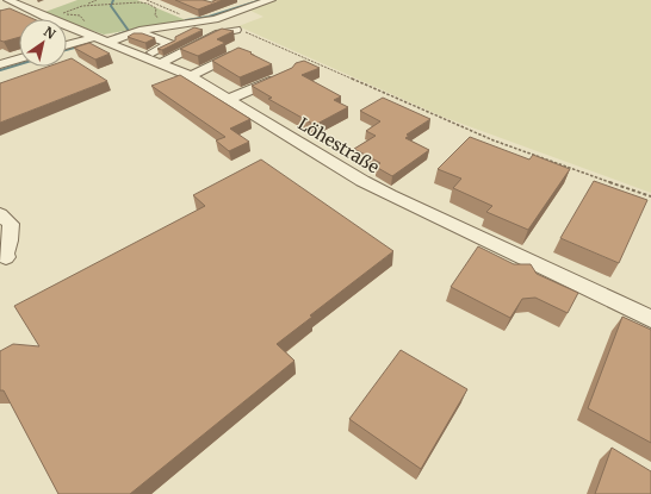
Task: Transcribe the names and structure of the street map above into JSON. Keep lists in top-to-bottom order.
{
  "streets": {
    "street": ["Löhestraße"]
  },
  "north": "top right"
}
